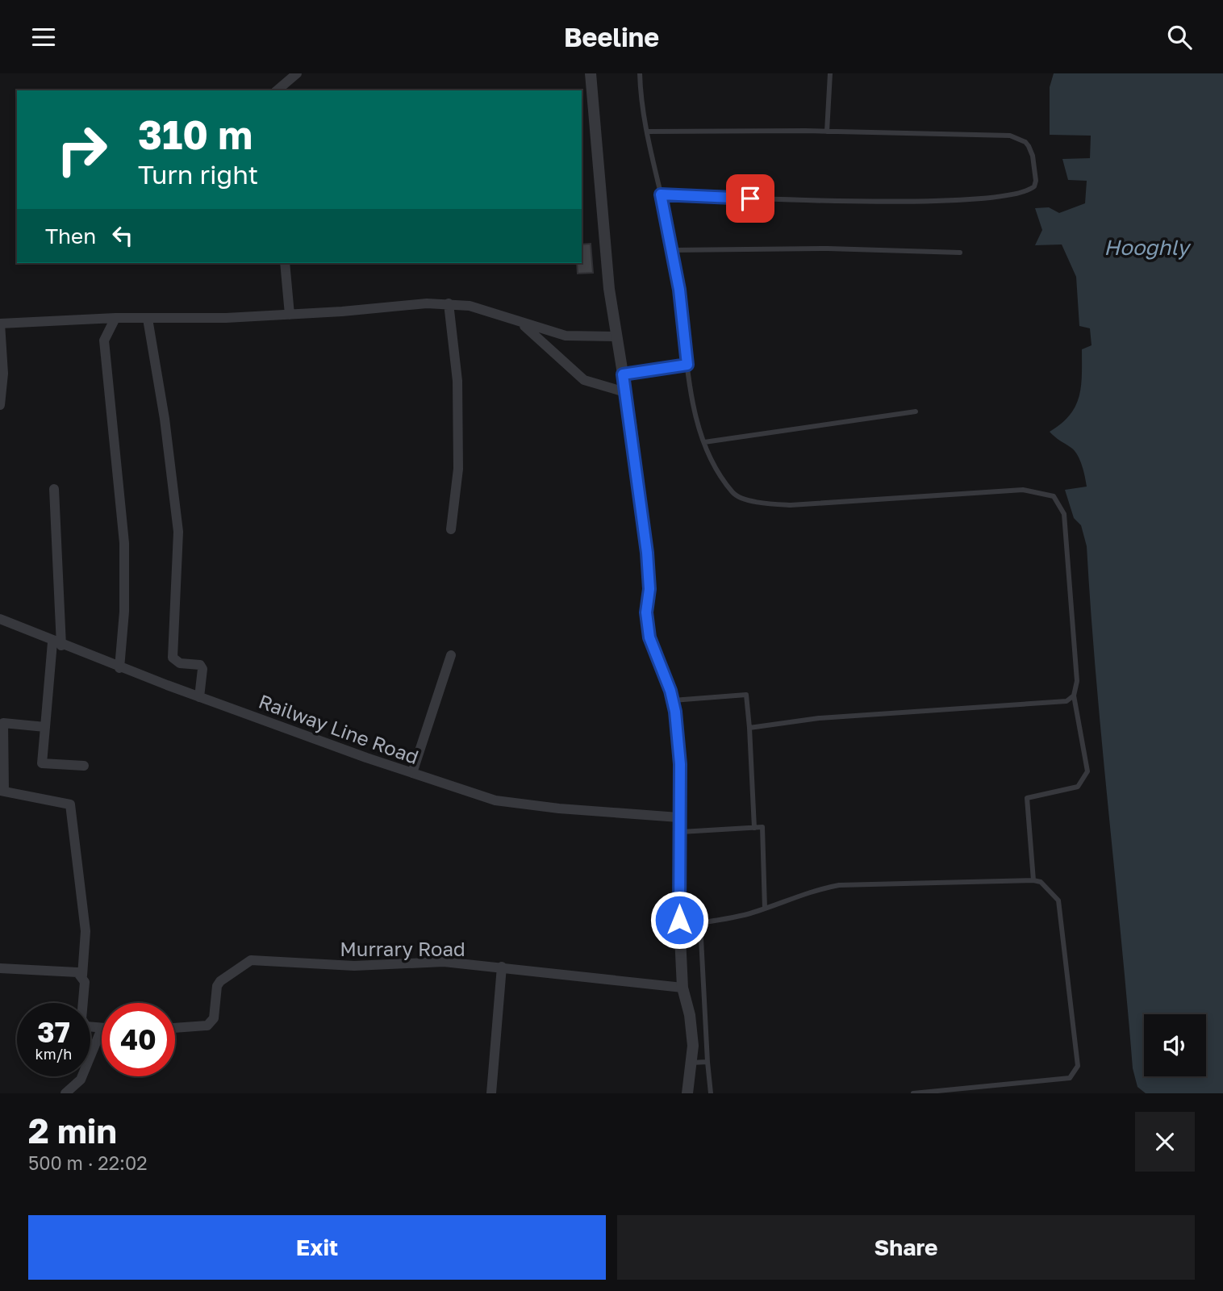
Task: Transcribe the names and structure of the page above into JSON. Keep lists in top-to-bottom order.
{
  "streets": {
    "street": ["Railway Line Road", "Murrary Road"]
  },
  "water": ["Hooghly"],
  "page": {
    "header": "Beeline",
    "turn": ["310 m", "Turn right"],
    "then": "Then",
    "speed": "37 km/h",
    "limit": "40",
    "heading": ["2 min", "500 m · 22:02"],
    "buttons": ["Exit", "Share"]
  }
}
